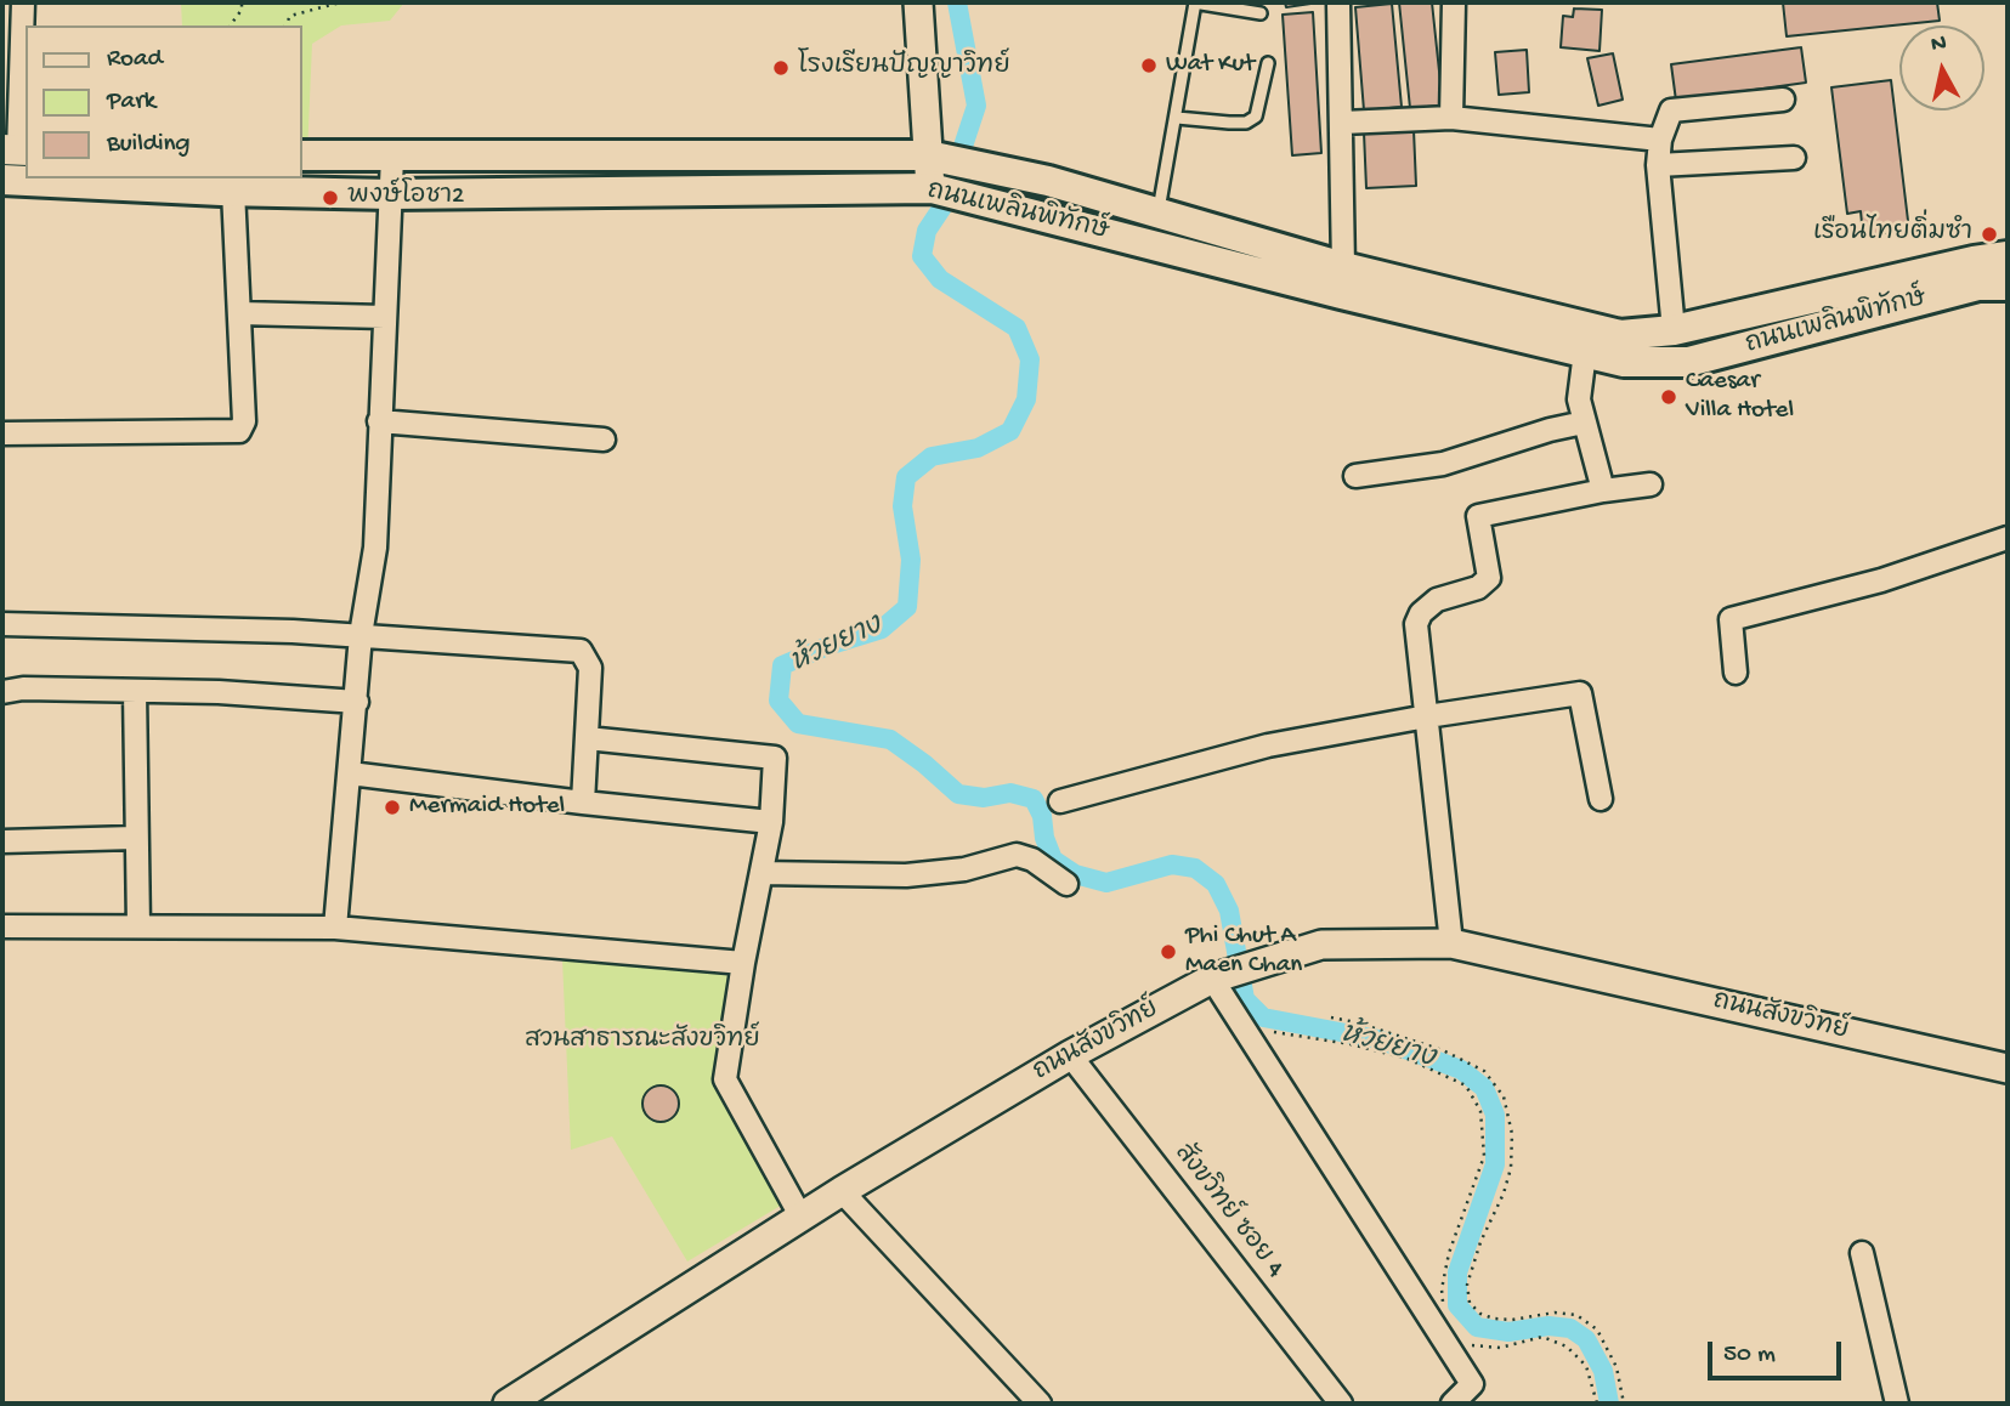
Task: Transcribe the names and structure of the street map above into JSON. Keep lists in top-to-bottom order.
{
  "streets": {
    "main road": ["ถนนเพลินพิทักษ์"],
    "street": ["ถนนสังขวิทย์", "สังขวิทย์ ซอย 4"]
  },
  "crossings": [
    ["ถนนสังขวิทย์", "สังขวิทย์ ซอย 4"]
  ],
  "water": ["ห้วยยาง"],
  "parks": ["สวนสาธารณะสังขวิทย์"],
  "places": [
    "Wat Kut",
    "โรงเรียนปัญญาวิทย์",
    "พงษ์โอชา2",
    "เรือนไทยติ่มซำ",
    "Caesar Villa Hotel",
    "Mermaid Hotel",
    "Phi Chut A Maen Chan"
  ],
  "legend": ["Road", "Park", "Building"],
  "scale_bar": "50 m",
  "north": "top"
}
